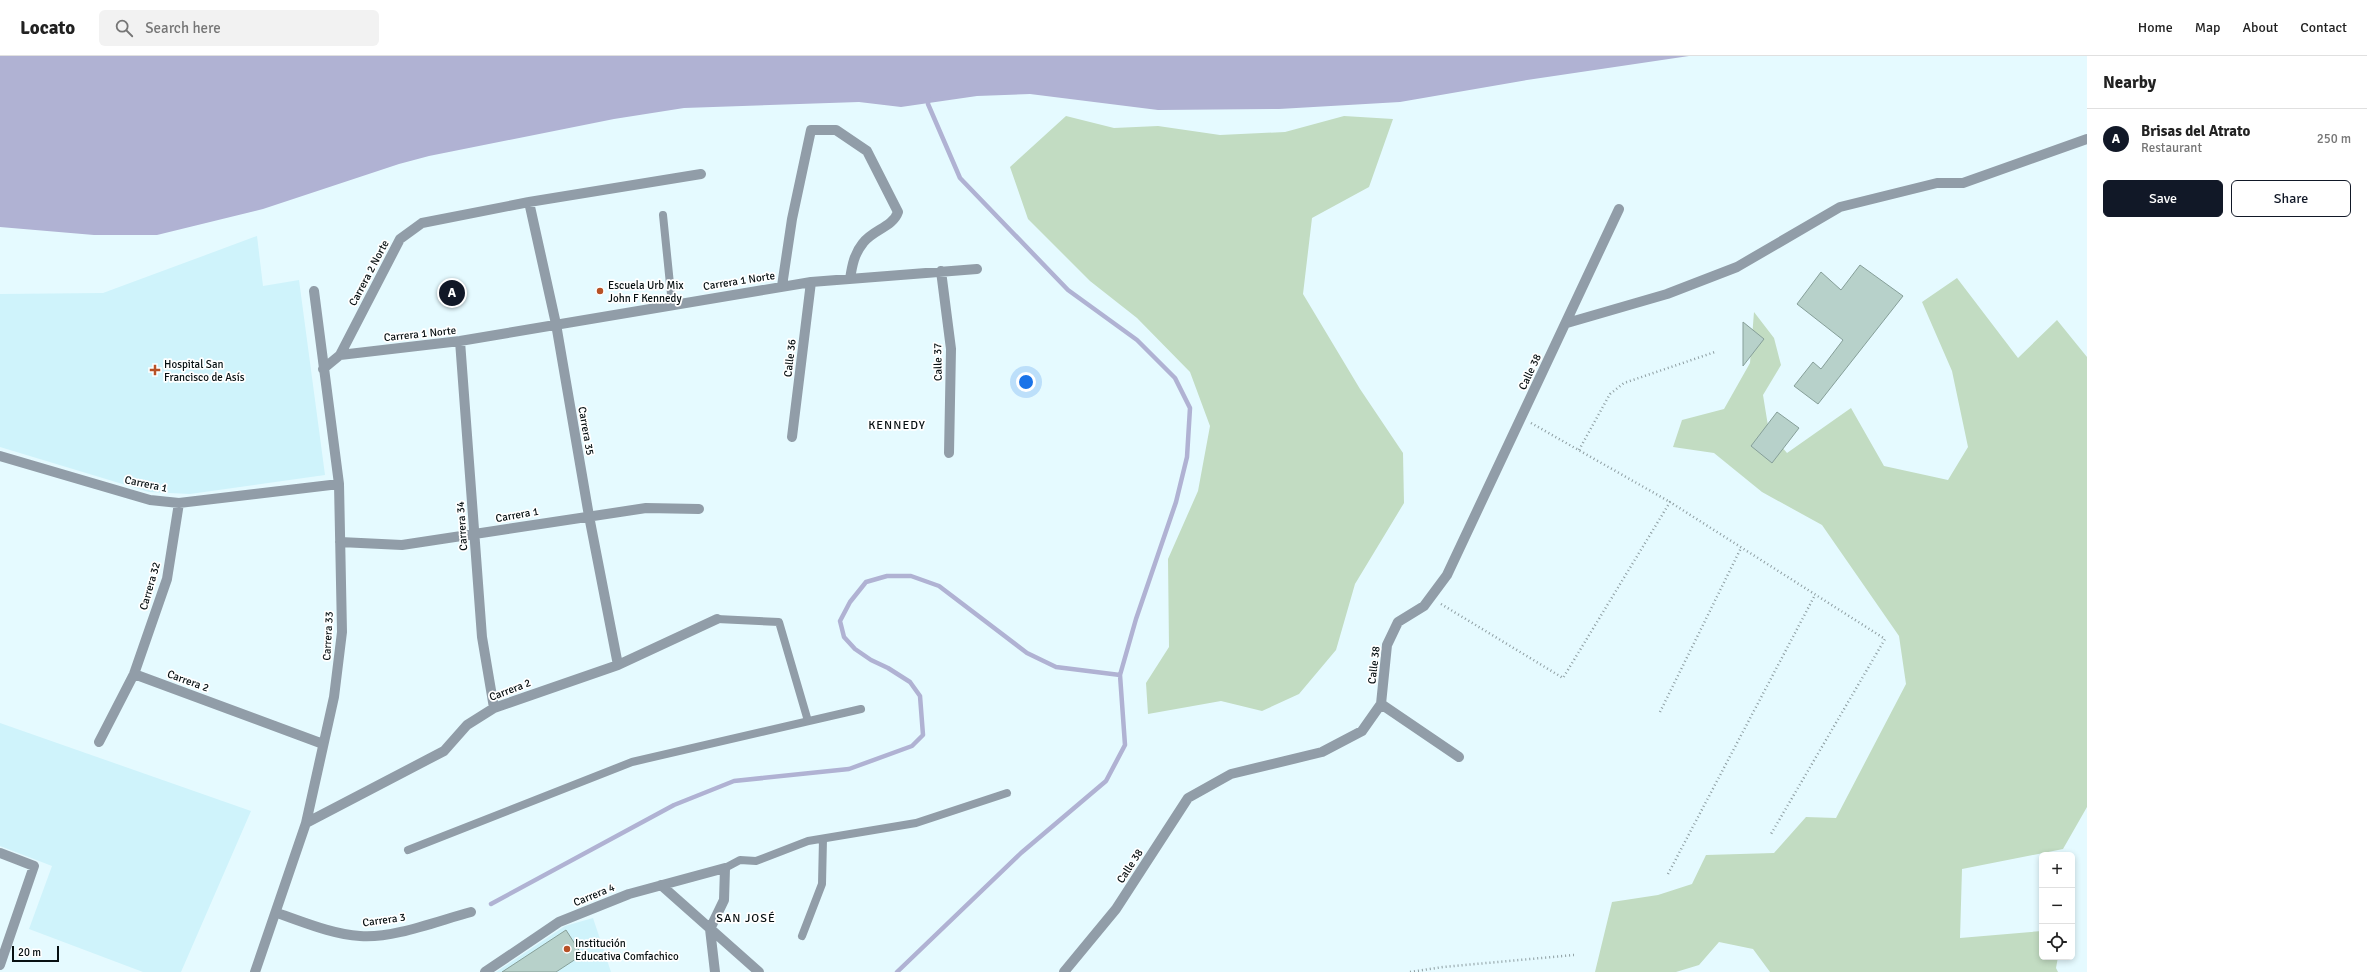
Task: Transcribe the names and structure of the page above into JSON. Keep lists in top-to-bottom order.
{
  "streets": {
    "street": [
      "Carrera 2 Norte",
      "Carrera 1 Norte",
      "Calle 36",
      "Calle 37",
      "Calle 38",
      "Carrera 35",
      "Carrera 1",
      "Carrera 34",
      "Carrera 32",
      "Carrera 33",
      "Carrera 2",
      "Carrera 4",
      "Carrera 3"
    ]
  },
  "crossings": [
    ["Carrera 2 Norte", "Carrera 1 Norte"],
    ["Carrera 2 Norte", "Carrera 35"],
    ["Carrera 2 Norte", "Carrera 33"],
    ["Carrera 1 Norte", "Calle 36"],
    ["Carrera 1 Norte", "Calle 37"],
    ["Carrera 1 Norte", "Carrera 35"],
    ["Carrera 1 Norte", "Carrera 34"],
    ["Carrera 35", "Carrera 1"],
    ["Carrera 35", "Carrera 2"],
    ["Carrera 1", "Carrera 34"],
    ["Carrera 1", "Carrera 32"],
    ["Carrera 1", "Carrera 33"],
    ["Carrera 34", "Carrera 2"],
    ["Carrera 32", "Carrera 2"],
    ["Carrera 33", "Carrera 2"],
    ["Carrera 33", "Carrera 3"]
  ],
  "districts": ["KENNEDY", "SAN JOSÉ"],
  "places": {
    "other": ["Escuela Urb Mix John F Kennedy", "Institución Educativa Comfachico"],
    "health": ["Hospital San Francisco de Asís"]
  },
  "scale_bar": "20 m",
  "page": {
    "header": "Locato",
    "search": "Search here",
    "nav": [
      "Home",
      "Map",
      "About",
      "Contact"
    ],
    "heading": "Nearby",
    "list": [
      {
        "mark": "A",
        "name": "Brisas del Atrato",
        "note": "Restaurant",
        "value": "250 m"
      }
    ],
    "buttons": ["Save", "Share"],
    "pins": "A",
    "map_buttons": ["+", "−"],
    "scale": "20 m"
  }
}
